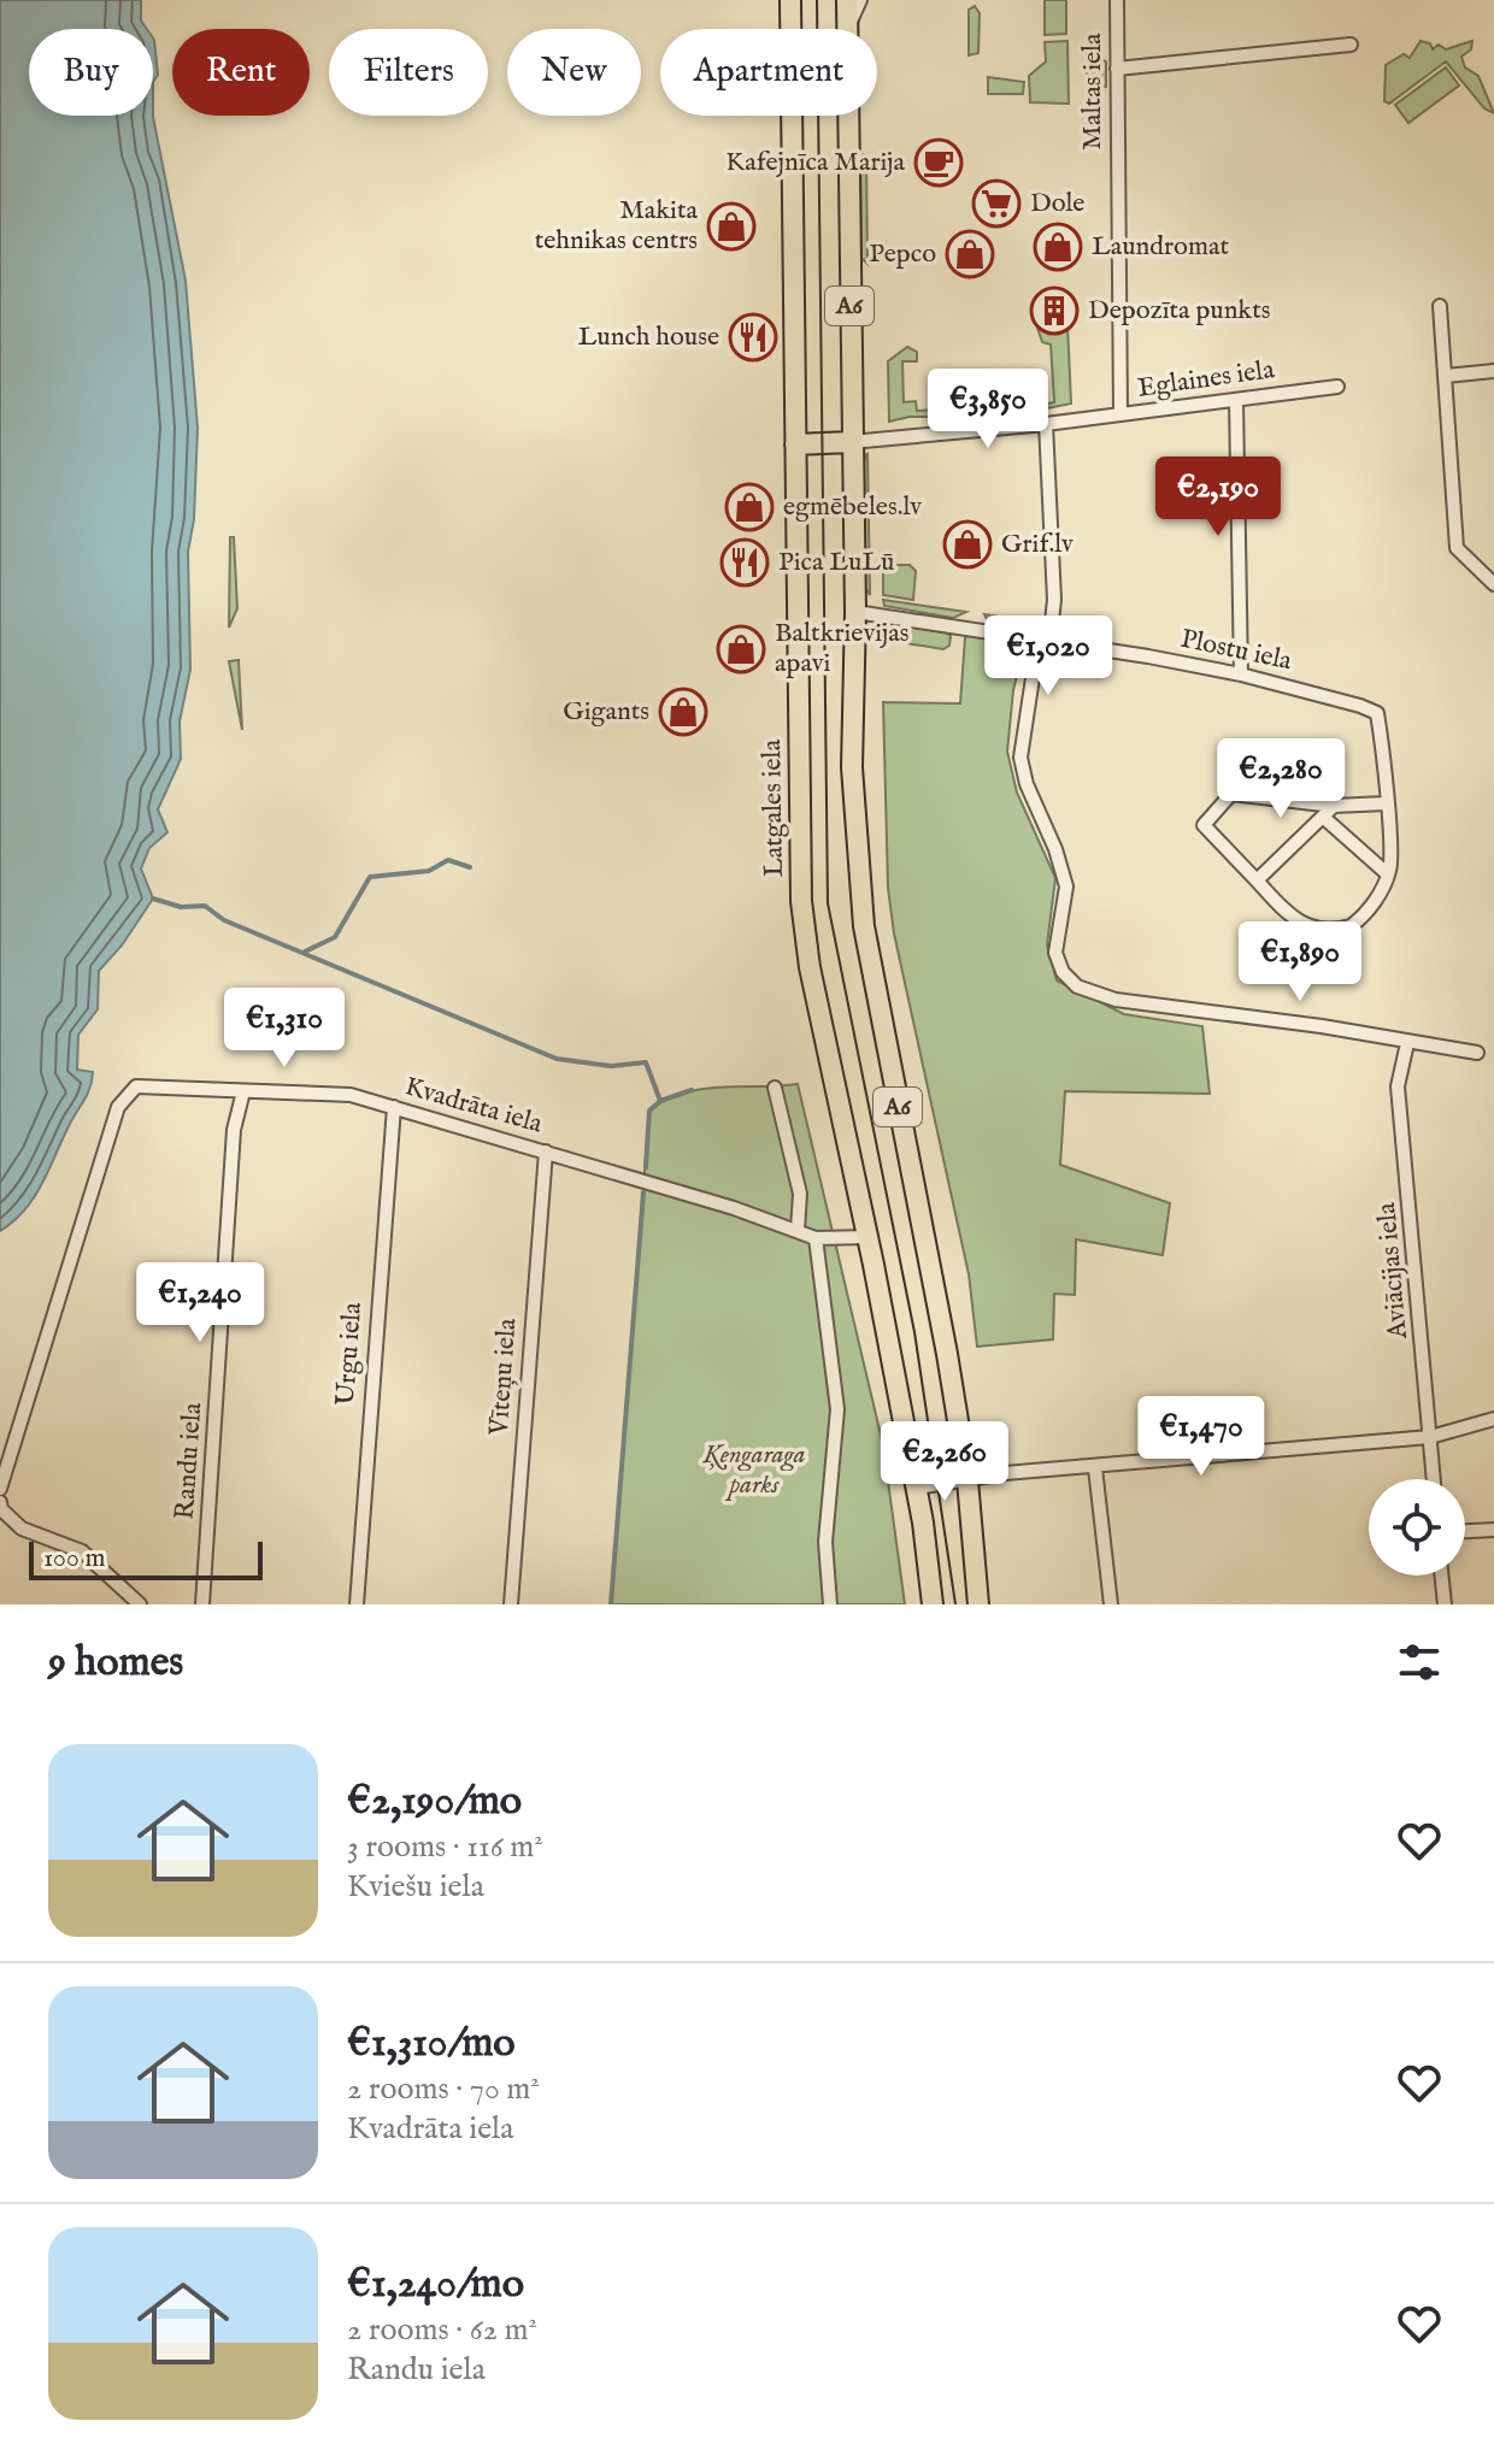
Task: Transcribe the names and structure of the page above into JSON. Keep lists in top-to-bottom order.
{
  "streets": {
    "highway": ["A6", "Latgales iela"],
    "street": [
      "Maltas iela",
      "Eglaines iela",
      "Plostu iela",
      "Kvadrāta iela",
      "Aviācijas iela",
      "Urgu iela",
      "Vīteņu iela",
      "Randu iela"
    ]
  },
  "crossings": [
    ["Maltas iela", "Eglaines iela"],
    ["A6", "Eglaines iela"],
    ["A6", "Plostu iela"],
    ["Latgales iela", "Kvadrāta iela"],
    ["Kvadrāta iela", "Urgu iela"],
    ["Kvadrāta iela", "Vīteņu iela"],
    ["Kvadrāta iela", "Randu iela"]
  ],
  "parks": ["Ķengaraga parks"],
  "places": {
    "cafe": ["Kafejnīca Marija"],
    "supermarket": ["Dole"],
    "shop": [
      "Makita tehnikas centrs",
      "Laundromat",
      "Pepco",
      "egmēbeles.lv",
      "Grif.lv",
      "Baltkrievijas apavi",
      "Gigants"
    ],
    "building": ["Depozīta punkts"],
    "restaurant": ["Lunch house", "Pica LuLū"]
  },
  "scale_bar": "100 m",
  "page": {
    "chip": [
      "Buy",
      "Rent",
      "Filters",
      "New",
      "Apartment"
    ],
    "price": [
      "€3,850",
      "€2,190",
      "€1,020",
      "€2,280",
      "€1,890",
      "€1,310",
      "€1,240",
      "€1,470",
      "€2,260"
    ],
    "scale": "100 m",
    "heading": "9 homes",
    "list": [
      {
        "name": "€2,190/mo",
        "note": "3 rooms · 116 m² · Kviešu iela"
      },
      {
        "name": "€1,310/mo",
        "note": "2 rooms · 70 m² · Kvadrāta iela"
      },
      {
        "name": "€1,240/mo",
        "note": "2 rooms · 62 m² · Randu iela"
      }
    ]
  }
}
